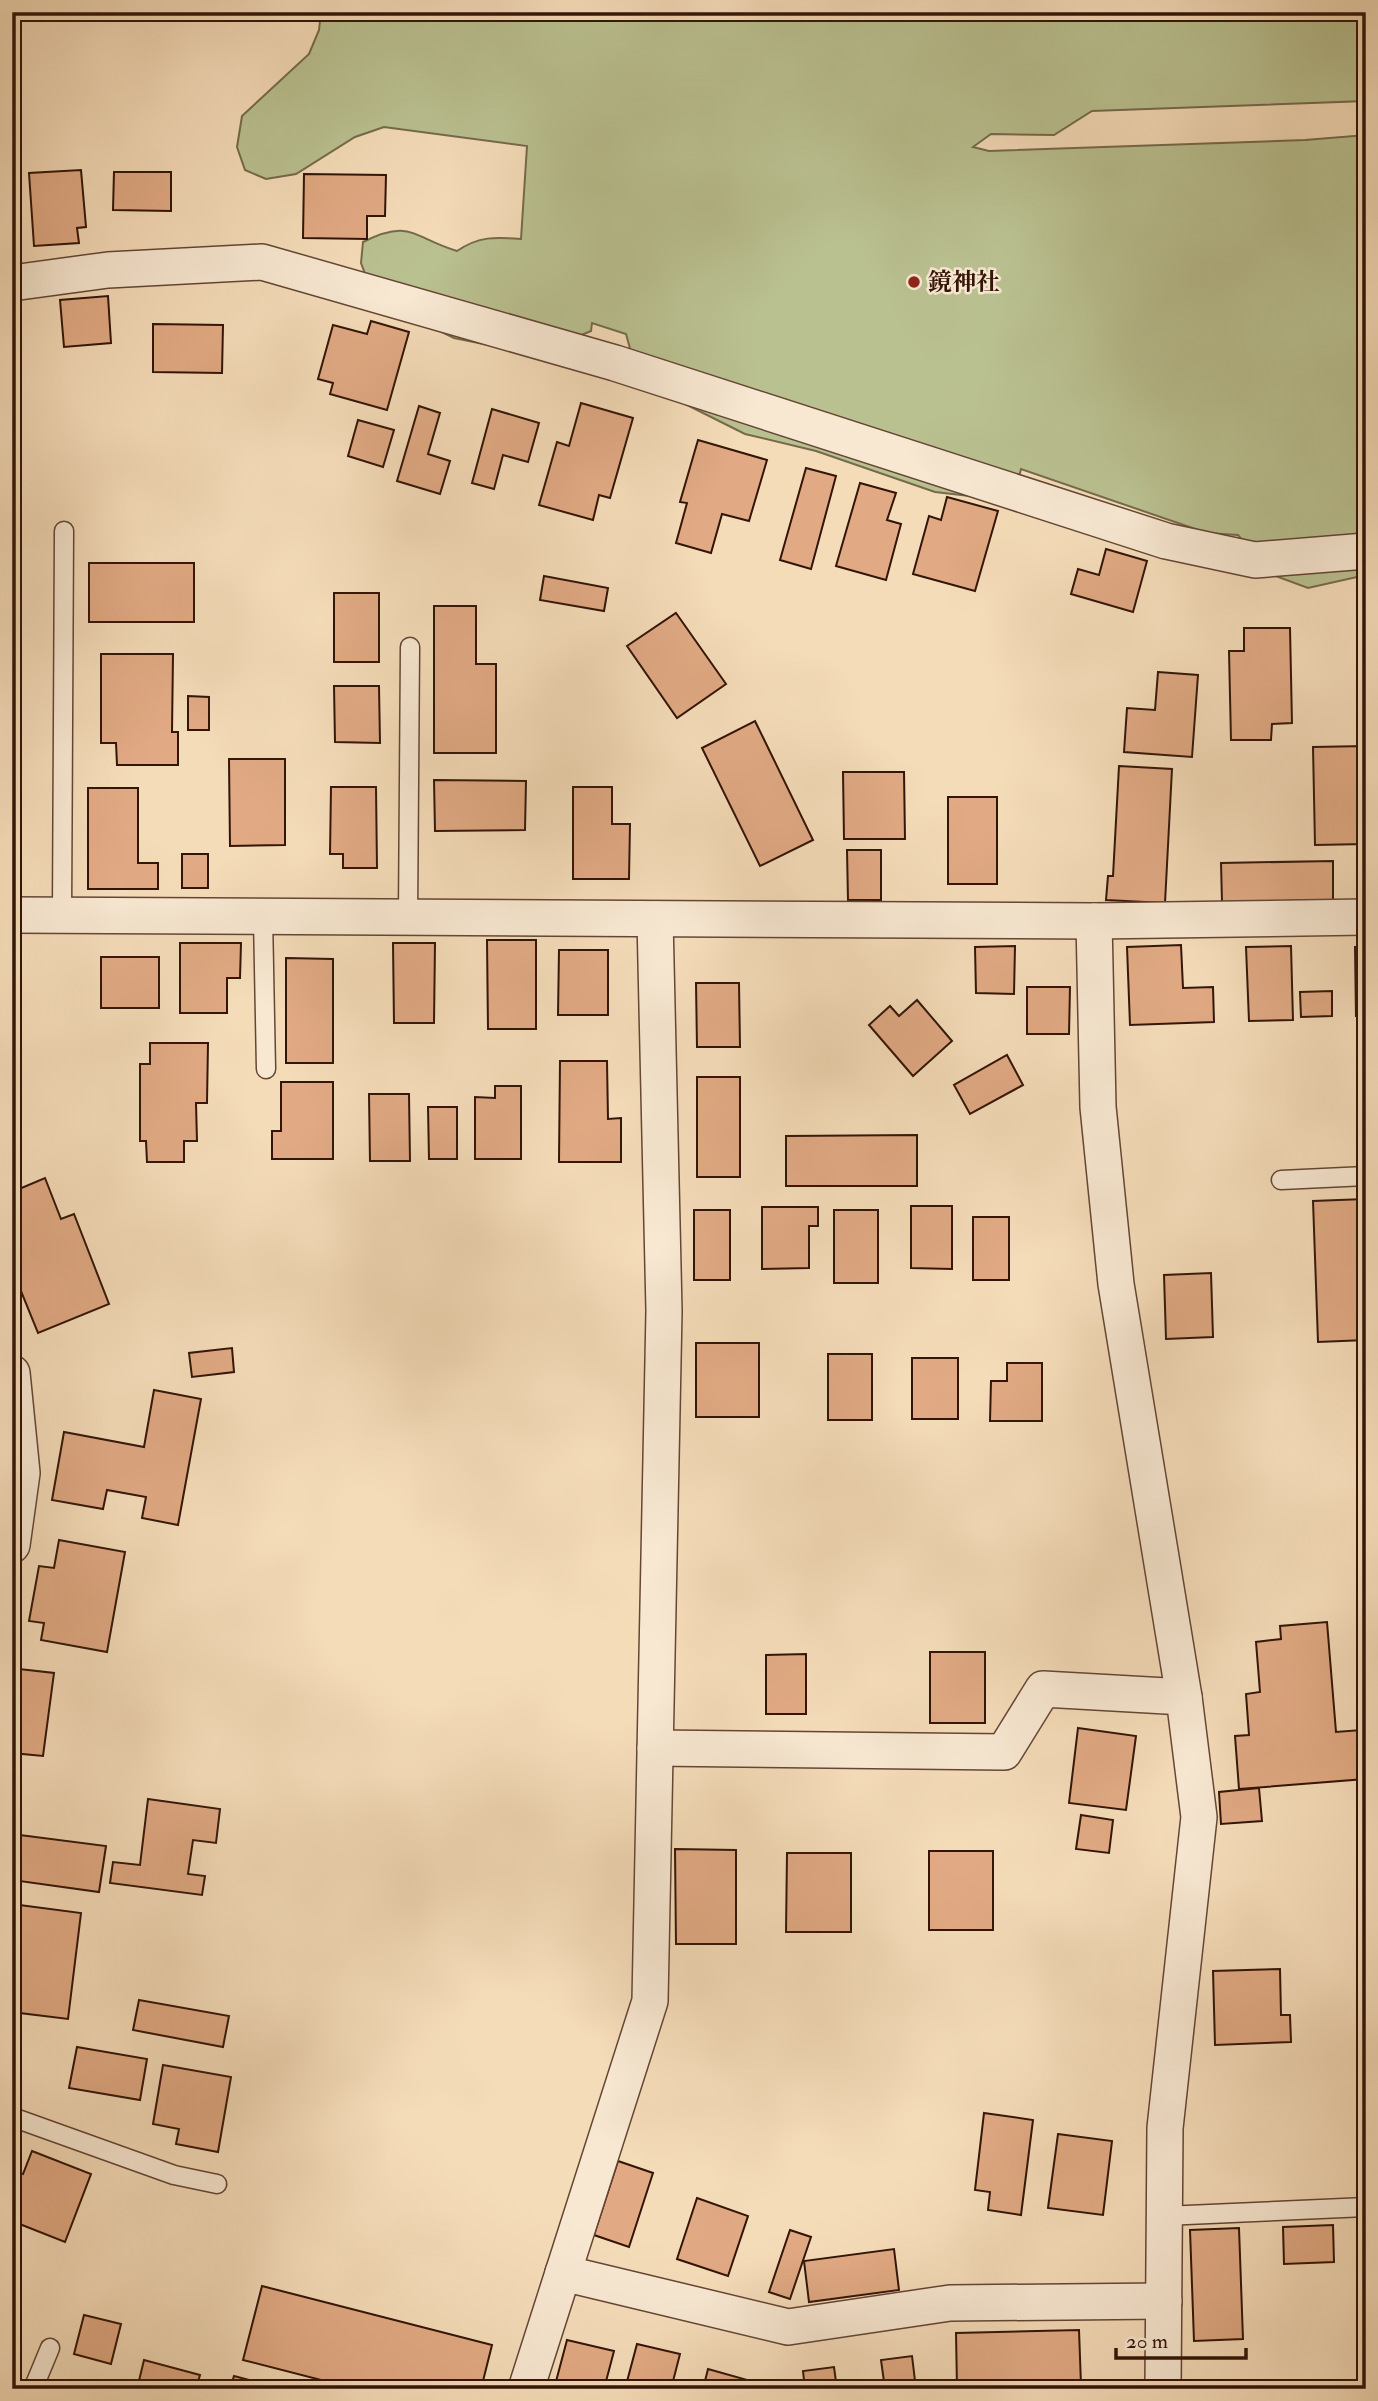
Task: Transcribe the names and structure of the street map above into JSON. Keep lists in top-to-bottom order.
{
  "places": ["鏡神社"],
  "scale_bar": "20 m"
}
